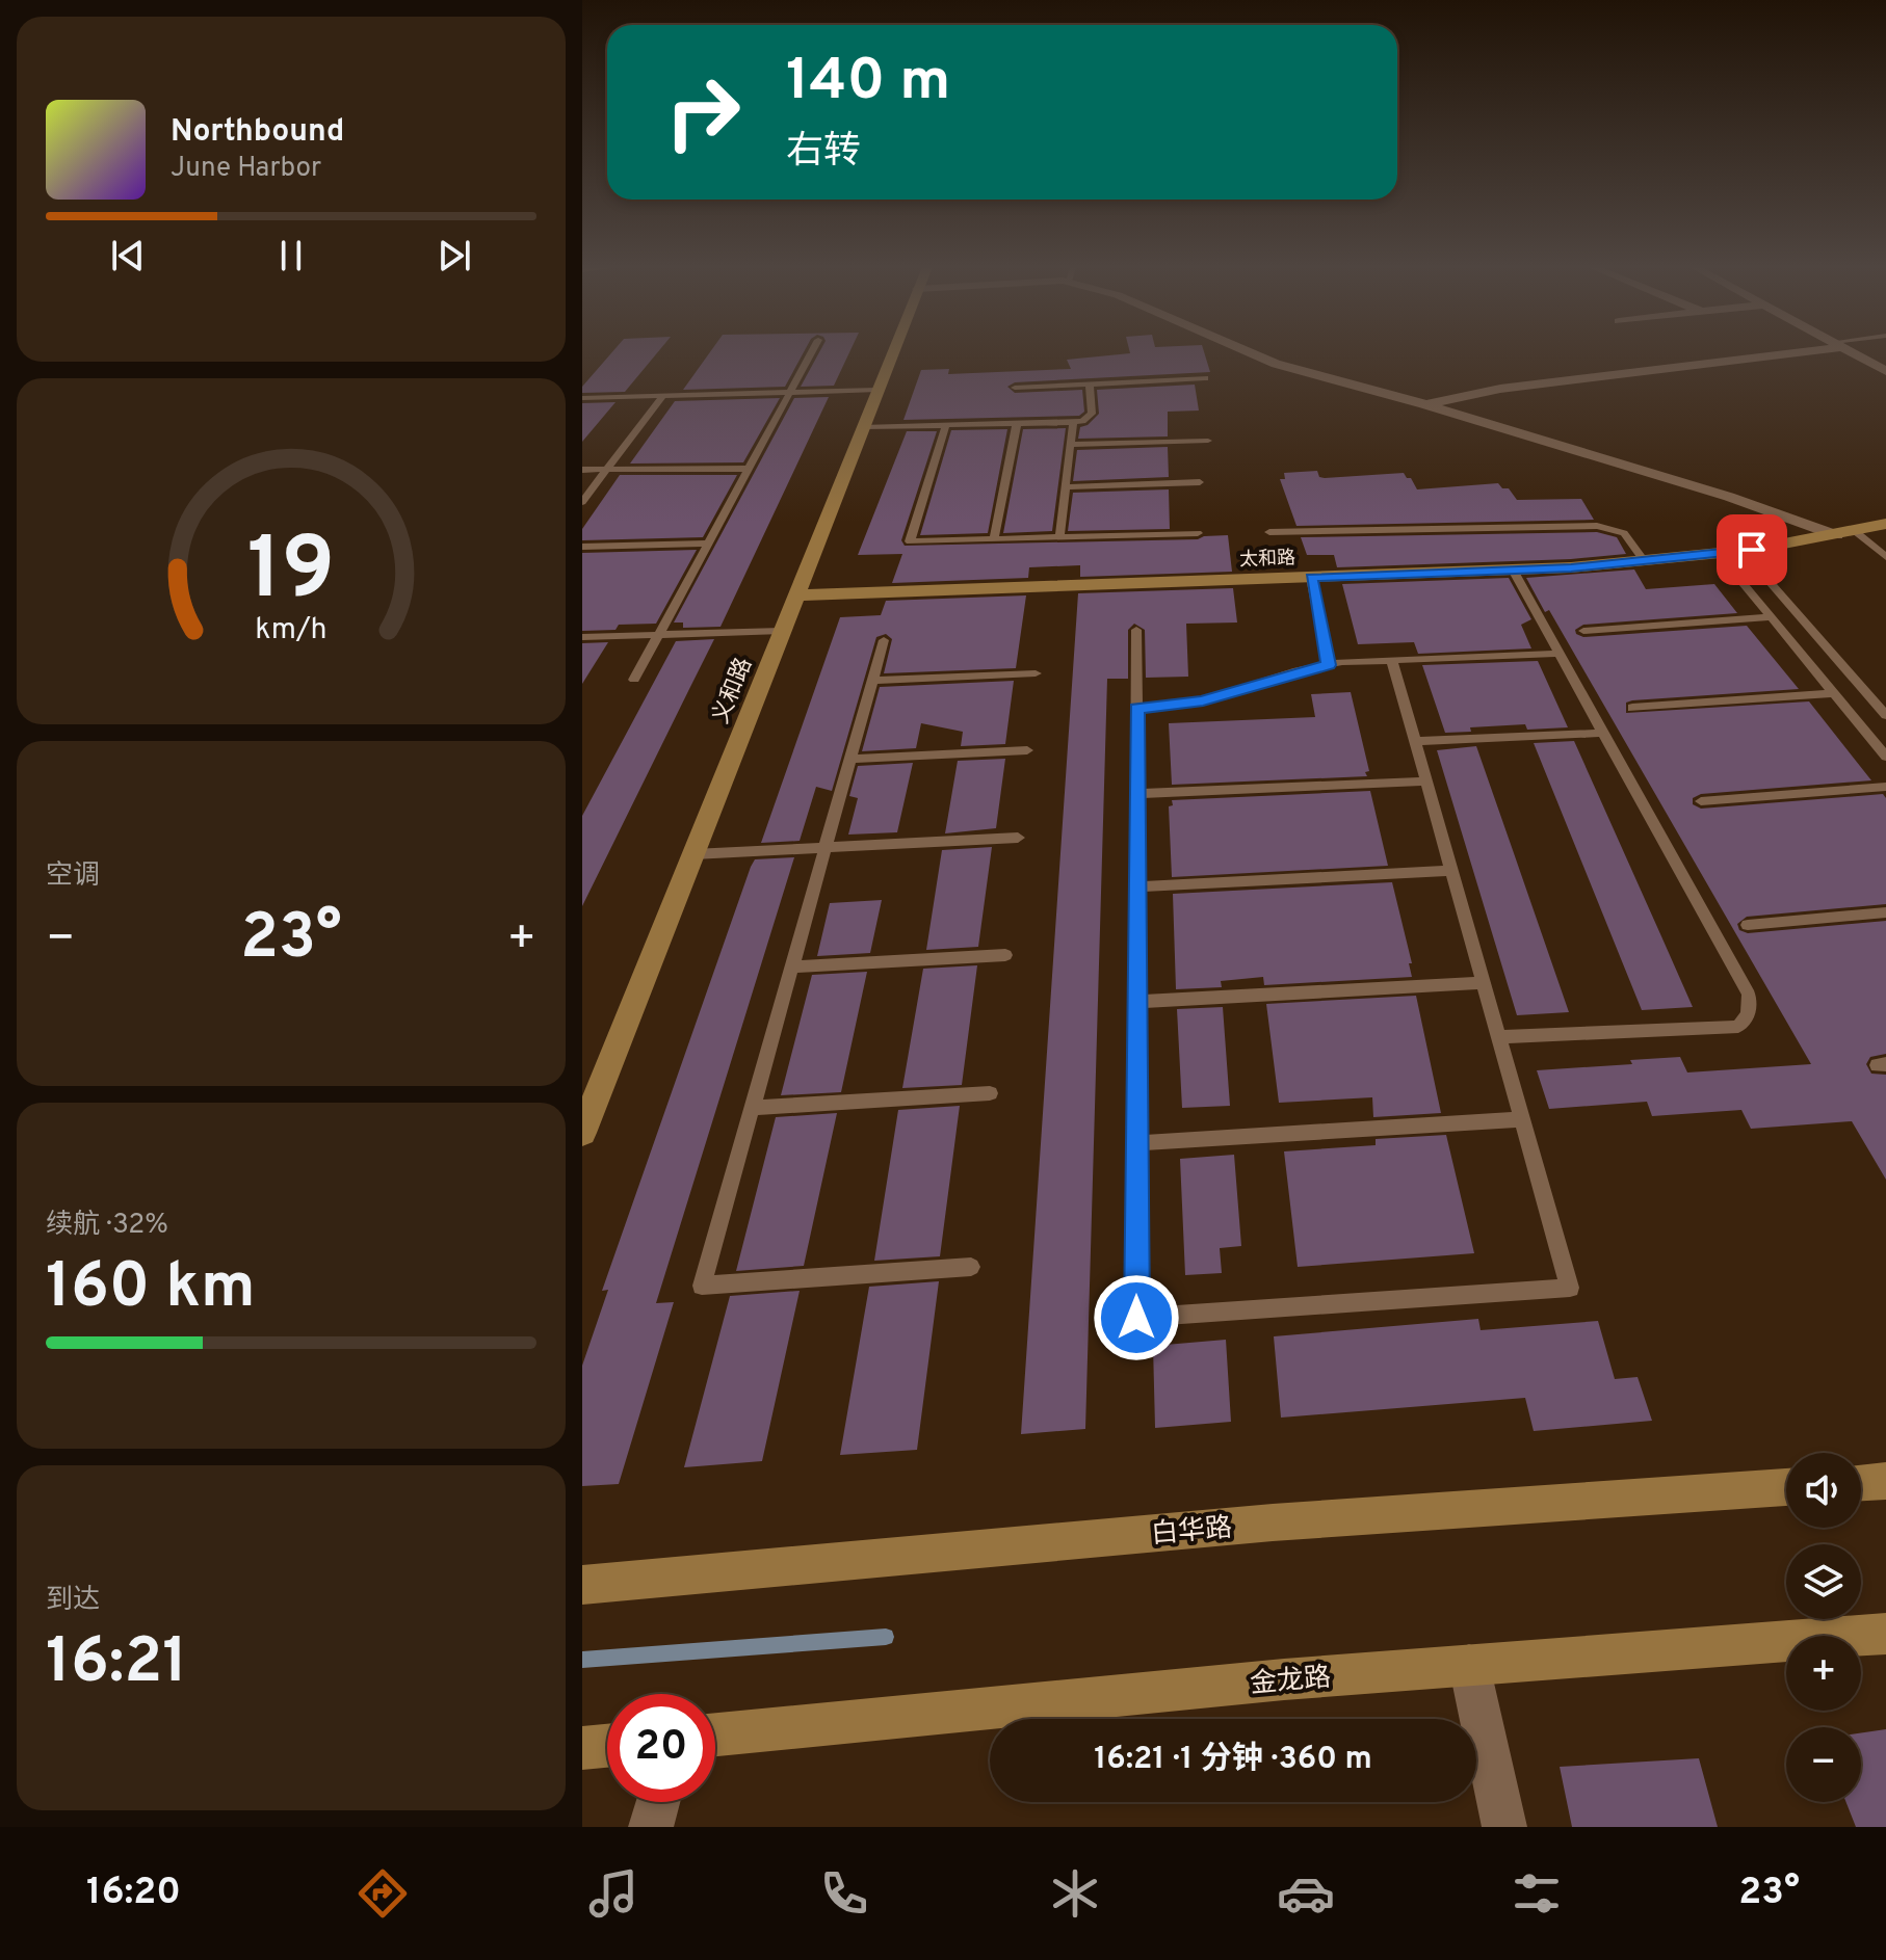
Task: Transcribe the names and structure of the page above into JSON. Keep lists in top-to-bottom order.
{
  "streets": {
    "street": [
      "太和路",
      "义和路",
      "白华路",
      "金龙路"
    ]
  },
  "crossings": [
    ["太和路", "义和路"]
  ],
  "page": {
    "turn": ["140 m", "右转"],
    "song": ["Northbound", "June Harbor"],
    "tile": [
      "空调",
      ["续航 · 32%", "160 km"],
      ["到达", "16:21"]
    ],
    "heat": ["−", "23°", "+"],
    "map_buttons": ["+", "−"],
    "limit": "20",
    "trip": "16:21 · 1 分钟 · 360 m",
    "tabs": ["16:20", "23°"],
    "gauge": ["19", "km/h"]
  }
}
